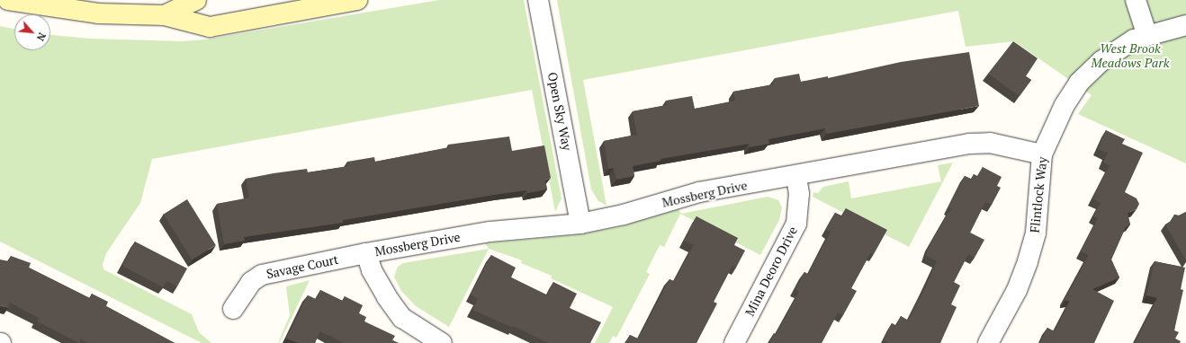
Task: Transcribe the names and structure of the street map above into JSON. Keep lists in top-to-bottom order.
{
  "streets": {
    "street": [
      "Open Sky Way",
      "Mossberg Drive",
      "Flintlock Way",
      "Savage Court",
      "Mina Deoro Drive"
    ]
  },
  "crossings": [
    ["Open Sky Way", "Mossberg Drive"],
    ["Mossberg Drive", "Flintlock Way"],
    ["Mossberg Drive", "Savage Court"],
    ["Mossberg Drive", "Mina Deoro Drive"]
  ],
  "parks": ["West Brook Meadows Park"],
  "north": "bottom right"
}
